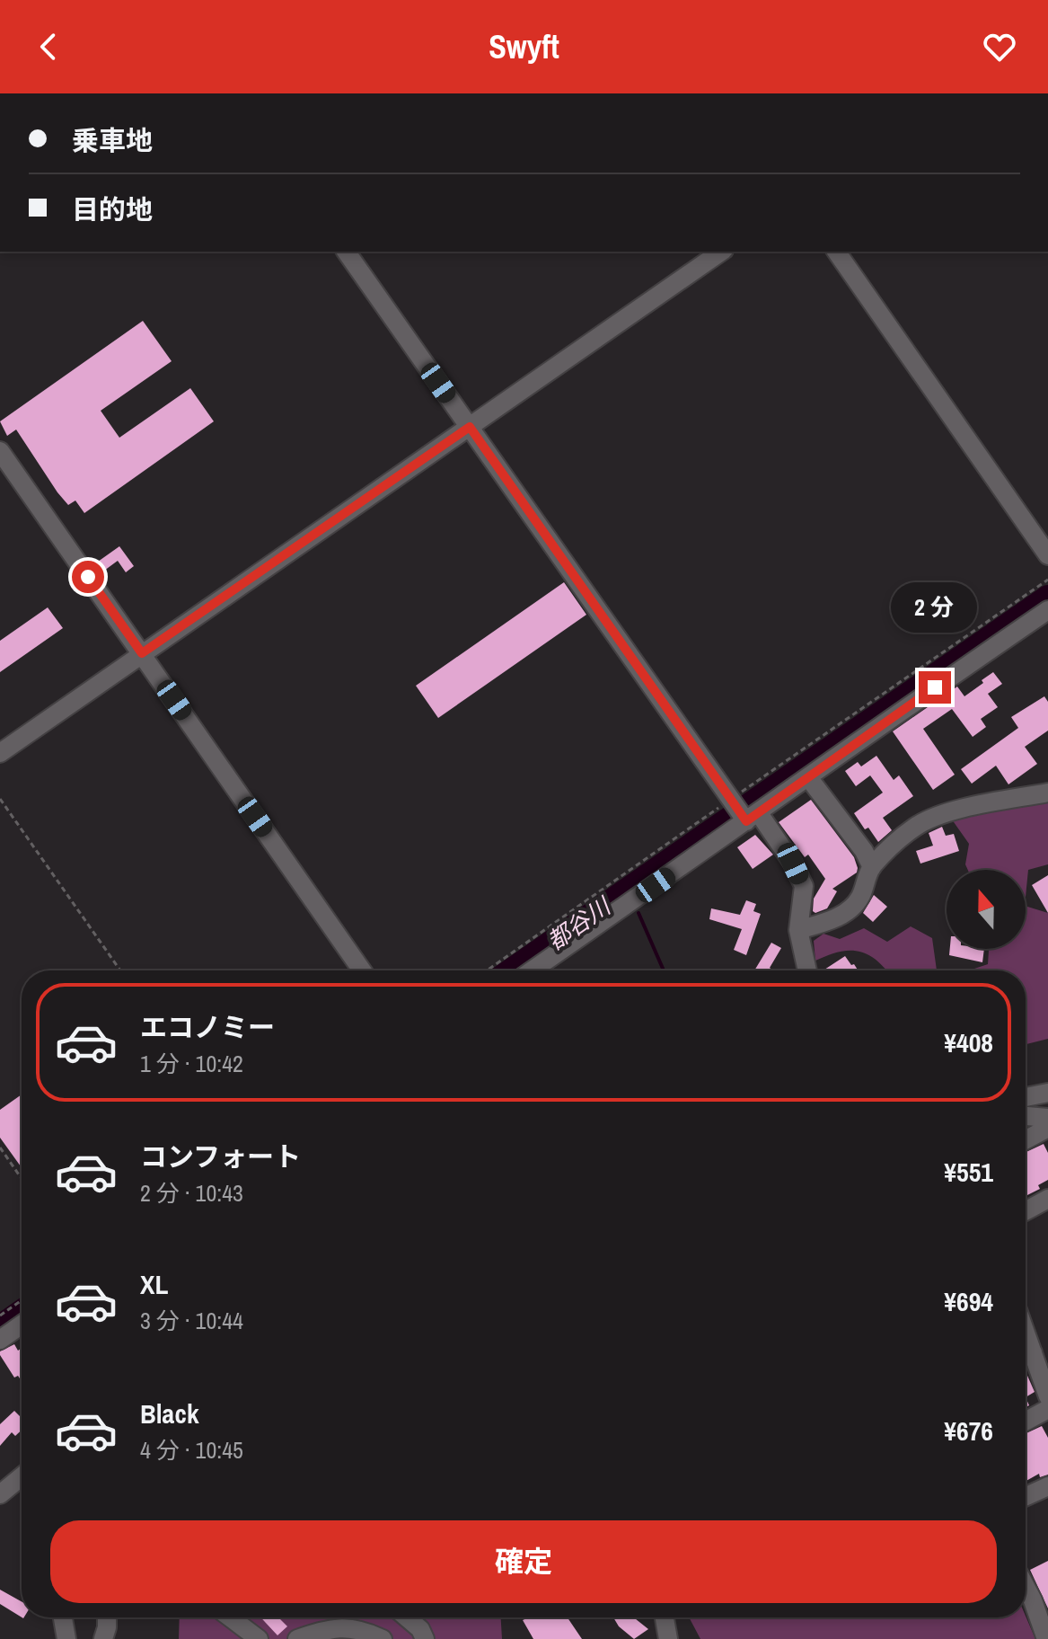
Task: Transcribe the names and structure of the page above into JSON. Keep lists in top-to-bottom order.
{
  "water": ["都谷川"],
  "north": "top",
  "page": {
    "header": "Swyft",
    "banner": ["乗車地", "目的地"],
    "bubble": "2 分",
    "list": [
      {
        "name": "エコノミー",
        "note": "1 分 · 10:42",
        "value": "¥408"
      },
      {
        "name": "コンフォート",
        "note": "2 分 · 10:43",
        "value": "¥551"
      },
      {
        "name": "XL",
        "note": "3 分 · 10:44",
        "value": "¥694"
      },
      {
        "name": "Black",
        "note": "4 分 · 10:45",
        "value": "¥676"
      }
    ],
    "buttons": "確定"
  }
}
